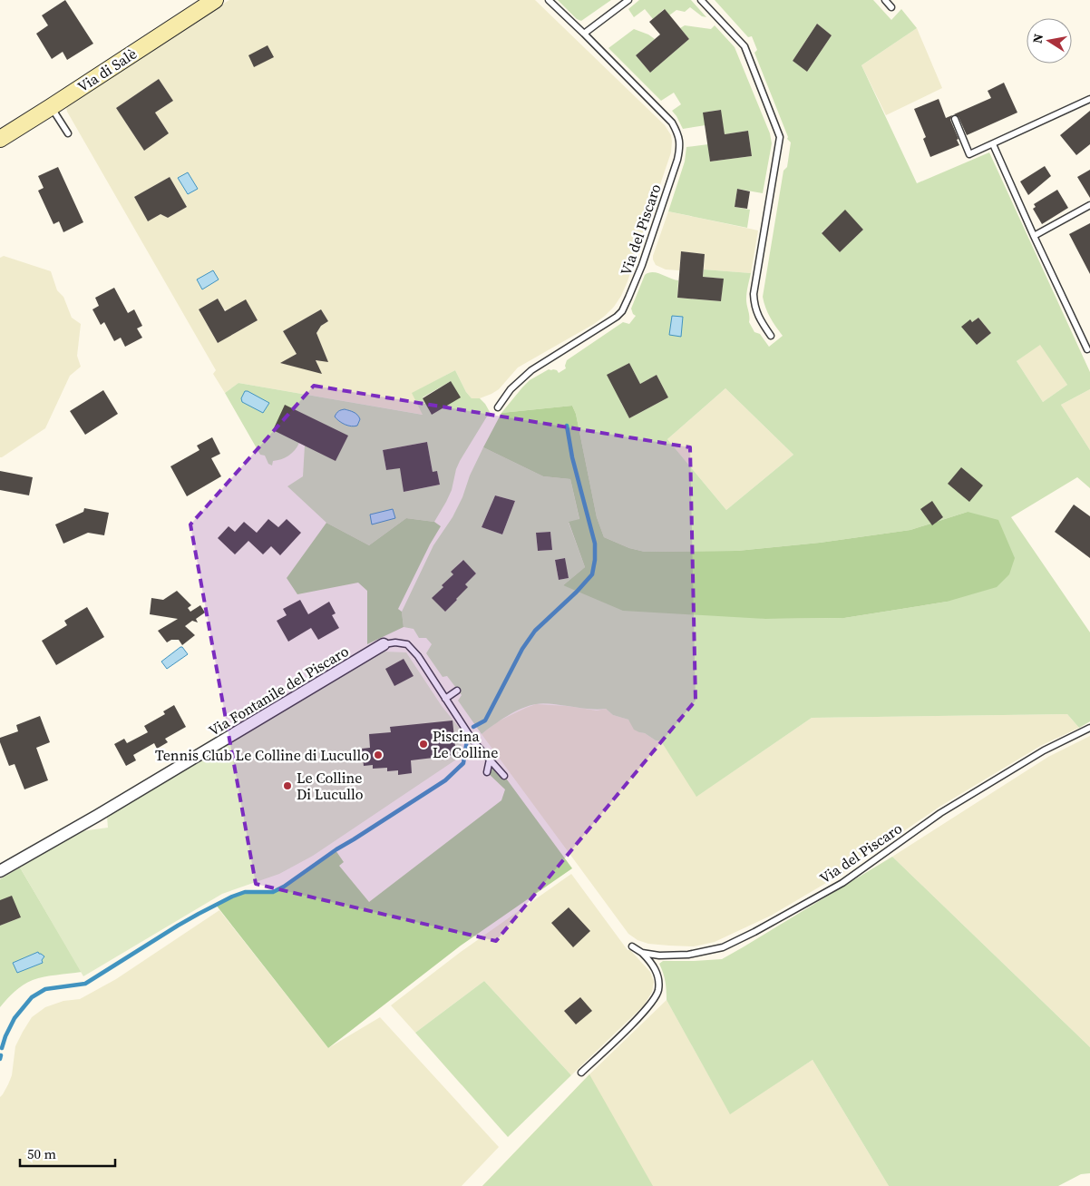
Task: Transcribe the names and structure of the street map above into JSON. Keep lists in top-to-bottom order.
{
  "streets": {
    "main road": ["Via di Salè"],
    "street": ["Via Fontanile del Piscaro"],
    "lane": ["Via del Piscaro"]
  },
  "places": ["Piscina Le Colline", "Tennis Club Le Colline di Lucullo", "Le Colline Di Lucullo"],
  "scale_bar": "50 m",
  "north": "left"
}
